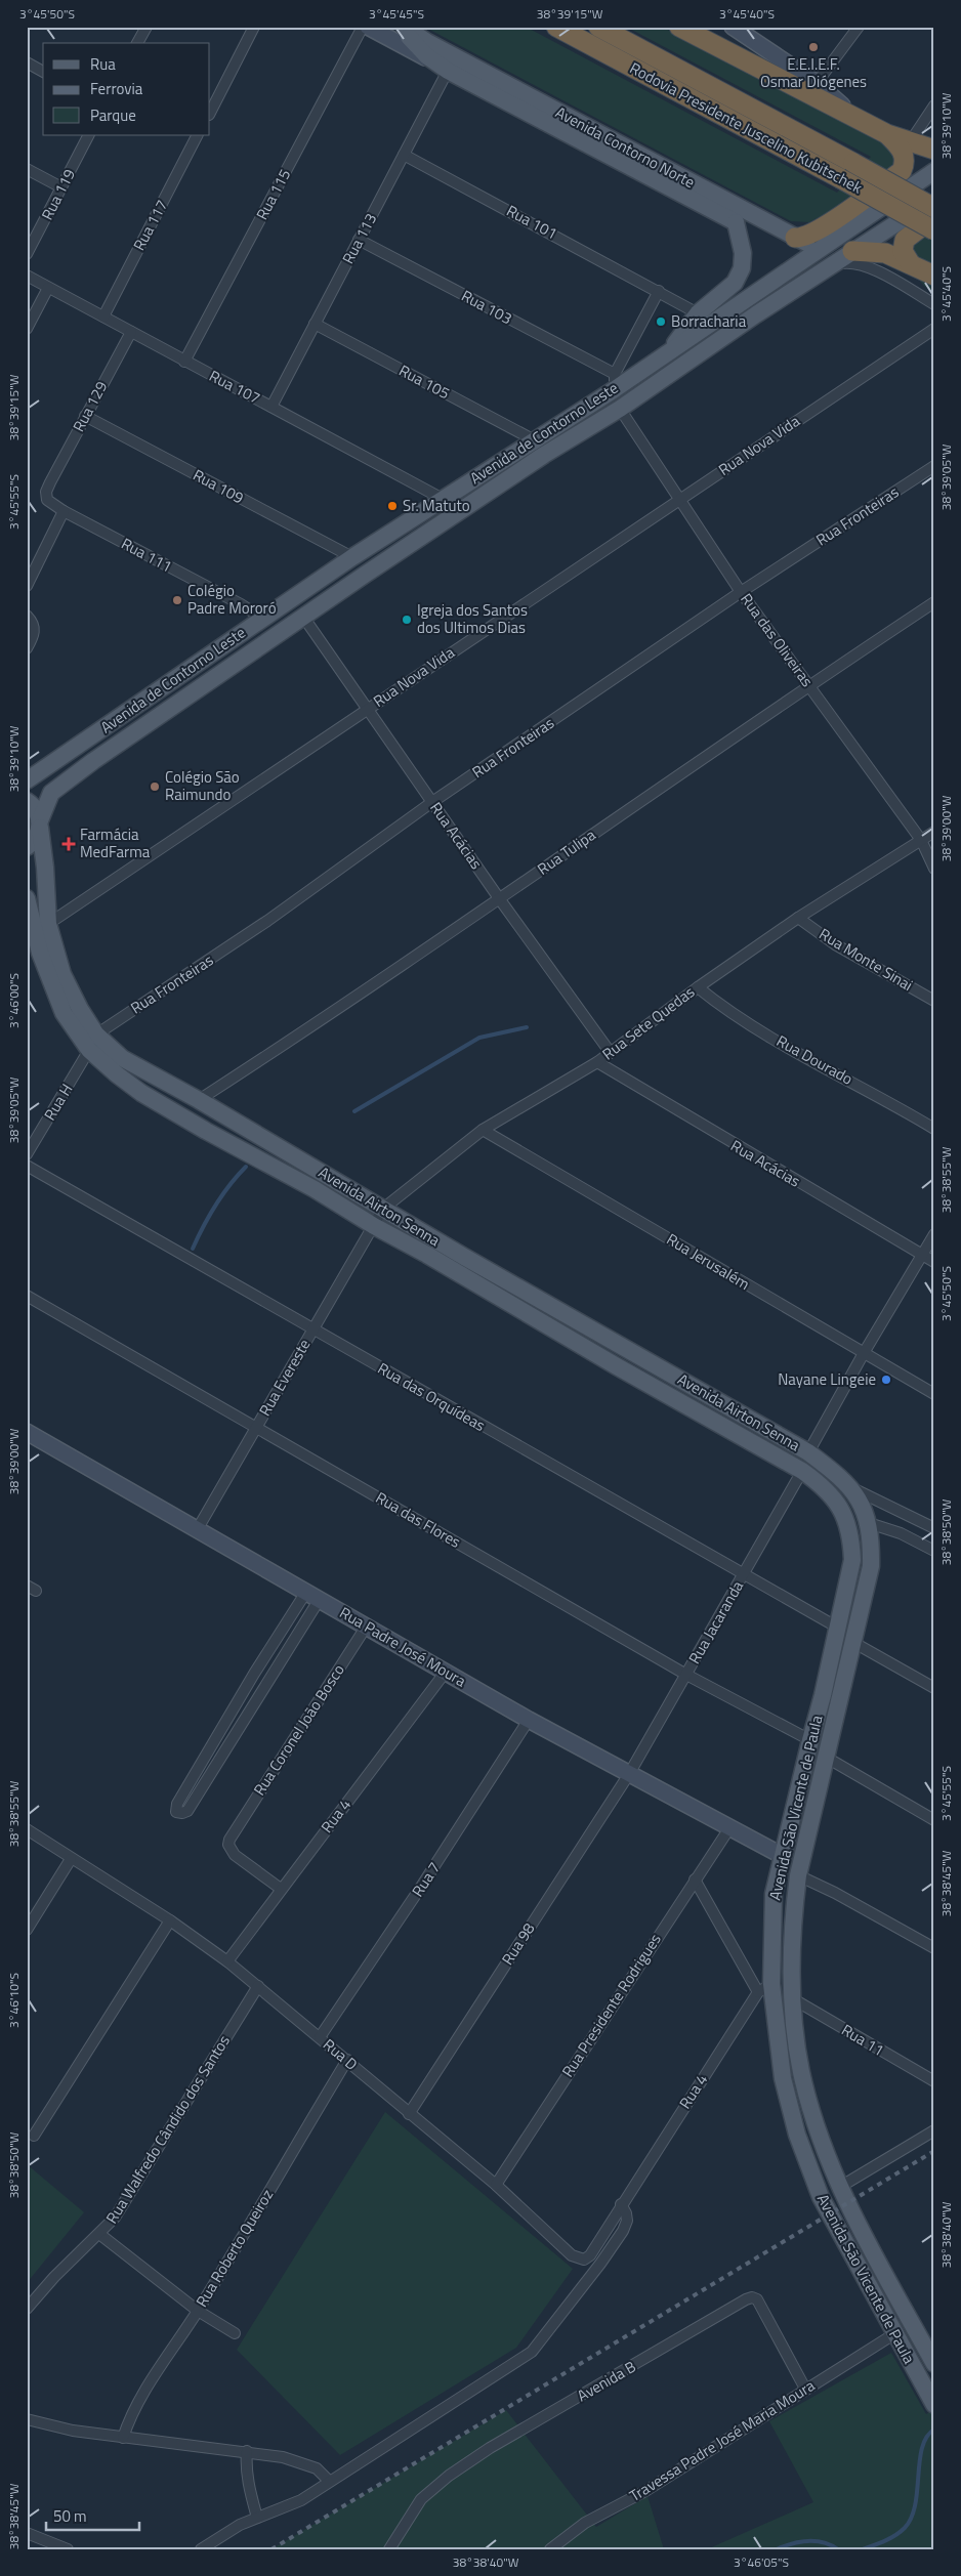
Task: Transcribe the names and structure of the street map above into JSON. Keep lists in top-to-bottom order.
{
  "streets": {
    "highway": ["Rodovia Presidente Juscelino Kubitschek"],
    "main road": [
      "Avenida Contorno Norte",
      "Avenida de Contorno Leste",
      "Avenida Airton Senna",
      "Avenida São Vicente de Paula"
    ],
    "street": [
      "Rua 119",
      "Rua 115",
      "Rua 101",
      "Rua 117",
      "Rua 113",
      "Rua 103",
      "Rua 105",
      "Rua 107",
      "Rua 129",
      "Rua Nova Vida",
      "Rua 109",
      "Rua Fronteiras",
      "Rua 111",
      "Rua das Oliveiras",
      "Rua Acácias",
      "Rua Tulipa",
      "Rua Monte Sinai",
      "Rua Sete Quedas",
      "Rua Dourado",
      "Rua H",
      "Rua Jerusalém",
      "Rua Evereste",
      "Rua das Orquídeas",
      "Rua das Flores",
      "Rua Jacaranda",
      "Rua Padre José Moura",
      "Rua Coronel João Bosco",
      "Rua 4",
      "Rua 7",
      "Rua 98",
      "Rua Presidente Rodrigues",
      "Rua 11",
      "Rua D",
      "Rua Walfredo Cândido dos Santos",
      "Rua Roberto Queiroz",
      "Avenida B",
      "Travessa Padre José Maria Moura"
    ]
  },
  "crossings": [
    ["Avenida Contorno Norte", "Avenida de Contorno Leste"],
    ["Rua 115", "Rua 107"],
    ["Rua 101", "Rua 113"],
    ["Rua 117", "Rua 107"],
    ["Rua 113", "Rua 103"],
    ["Rua 113", "Rua 105"],
    ["Rua 113", "Rua 107"],
    ["Rua 103", "Avenida de Contorno Leste"],
    ["Rua 105", "Avenida de Contorno Leste"],
    ["Rua 107", "Rua 129"],
    ["Rua 107", "Avenida de Contorno Leste"],
    ["Rua 129", "Rua 109"],
    ["Rua 129", "Rua 111"],
    ["Avenida de Contorno Leste", "Rua 109"],
    ["Avenida de Contorno Leste", "Rua 111"],
    ["Avenida de Contorno Leste", "Rua das Oliveiras"],
    ["Avenida de Contorno Leste", "Rua Acácias"],
    ["Avenida de Contorno Leste", "Avenida Airton Senna"],
    ["Rua Nova Vida", "Rua das Oliveiras"],
    ["Rua Nova Vida", "Rua Acácias"],
    ["Rua Nova Vida", "Avenida Airton Senna"],
    ["Rua Fronteiras", "Rua das Oliveiras"],
    ["Rua Fronteiras", "Rua Acácias"],
    ["Rua Fronteiras", "Avenida Airton Senna"],
    ["Rua das Oliveiras", "Rua Tulipa"],
    ["Rua das Oliveiras", "Rua Sete Quedas"],
    ["Rua Acácias", "Rua Tulipa"],
    ["Rua Acácias", "Rua Sete Quedas"],
    ["Rua Tulipa", "Avenida Airton Senna"],
    ["Rua Monte Sinai", "Rua Sete Quedas"],
    ["Rua Sete Quedas", "Rua Dourado"],
    ["Rua Sete Quedas", "Avenida Airton Senna"],
    ["Rua Sete Quedas", "Rua Jerusalém"],
    ["Rua Sete Quedas", "Rua Evereste"],
    ["Rua H", "Avenida Airton Senna"],
    ["Avenida Airton Senna", "Rua Evereste"],
    ["Avenida Airton Senna", "Rua Jacaranda"],
    ["Avenida Airton Senna", "Avenida São Vicente de Paula"],
    ["Rua Evereste", "Rua das Orquídeas"],
    ["Rua Evereste", "Rua das Flores"],
    ["Rua Evereste", "Rua Padre José Moura"],
    ["Rua das Orquídeas", "Rua Jacaranda"],
    ["Rua das Orquídeas", "Avenida São Vicente de Paula"],
    ["Rua das Flores", "Rua Jacaranda"],
    ["Rua das Flores", "Avenida São Vicente de Paula"],
    ["Rua Jacaranda", "Rua Padre José Moura"],
    ["Rua Jacaranda", "Rua 98"],
    ["Rua Padre José Moura", "Rua Coronel João Bosco"],
    ["Rua Padre José Moura", "Avenida São Vicente de Paula"],
    ["Rua Padre José Moura", "Rua 4"],
    ["Rua Padre José Moura", "Rua 7"],
    ["Rua Padre José Moura", "Rua 98"],
    ["Rua Padre José Moura", "Rua Presidente Rodrigues"],
    ["Rua Coronel João Bosco", "Rua 4"],
    ["Avenida São Vicente de Paula", "Rua 4"],
    ["Avenida São Vicente de Paula", "Rua 11"],
    ["Avenida São Vicente de Paula", "Travessa Padre José Maria Moura"],
    ["Rua 4", "Rua D"],
    ["Rua 7", "Rua D"],
    ["Rua 98", "Rua D"],
    ["Rua Presidente Rodrigues", "Rua D"],
    ["Rua D", "Rua Walfredo Cândido dos Santos"],
    ["Rua D", "Rua Roberto Queiroz"],
    ["Avenida B", "Travessa Padre José Maria Moura"]
  ],
  "places": {
    "other": [
      "E.E.I.E.F. Osmar Diógenes",
      "Borracharia",
      "Sr. Matuto",
      "Colégio Padre Mororó",
      "Igreja dos Santos dos Ultimos Dias",
      "Colégio São Raimundo",
      "Nayane Lingeie"
    ],
    "health": ["Farmácia MedFarma"]
  },
  "legend": ["Rua", "Ferrovia", "Parque"],
  "scale_bar": "50 m",
  "coordinates": [
    "3°45'50\"S",
    "3°45'45\"S",
    "38°39'15\"W",
    "3°45'40\"S",
    "38°39'10\"W",
    "38°39'05\"W",
    "3°45'55\"S",
    "38°39'00\"W",
    "3°46'00\"S",
    "38°38'55\"W",
    "38°38'50\"W",
    "38°38'45\"W",
    "3°46'10\"S",
    "38°38'40\"W",
    "3°46'05\"S"
  ]
}
